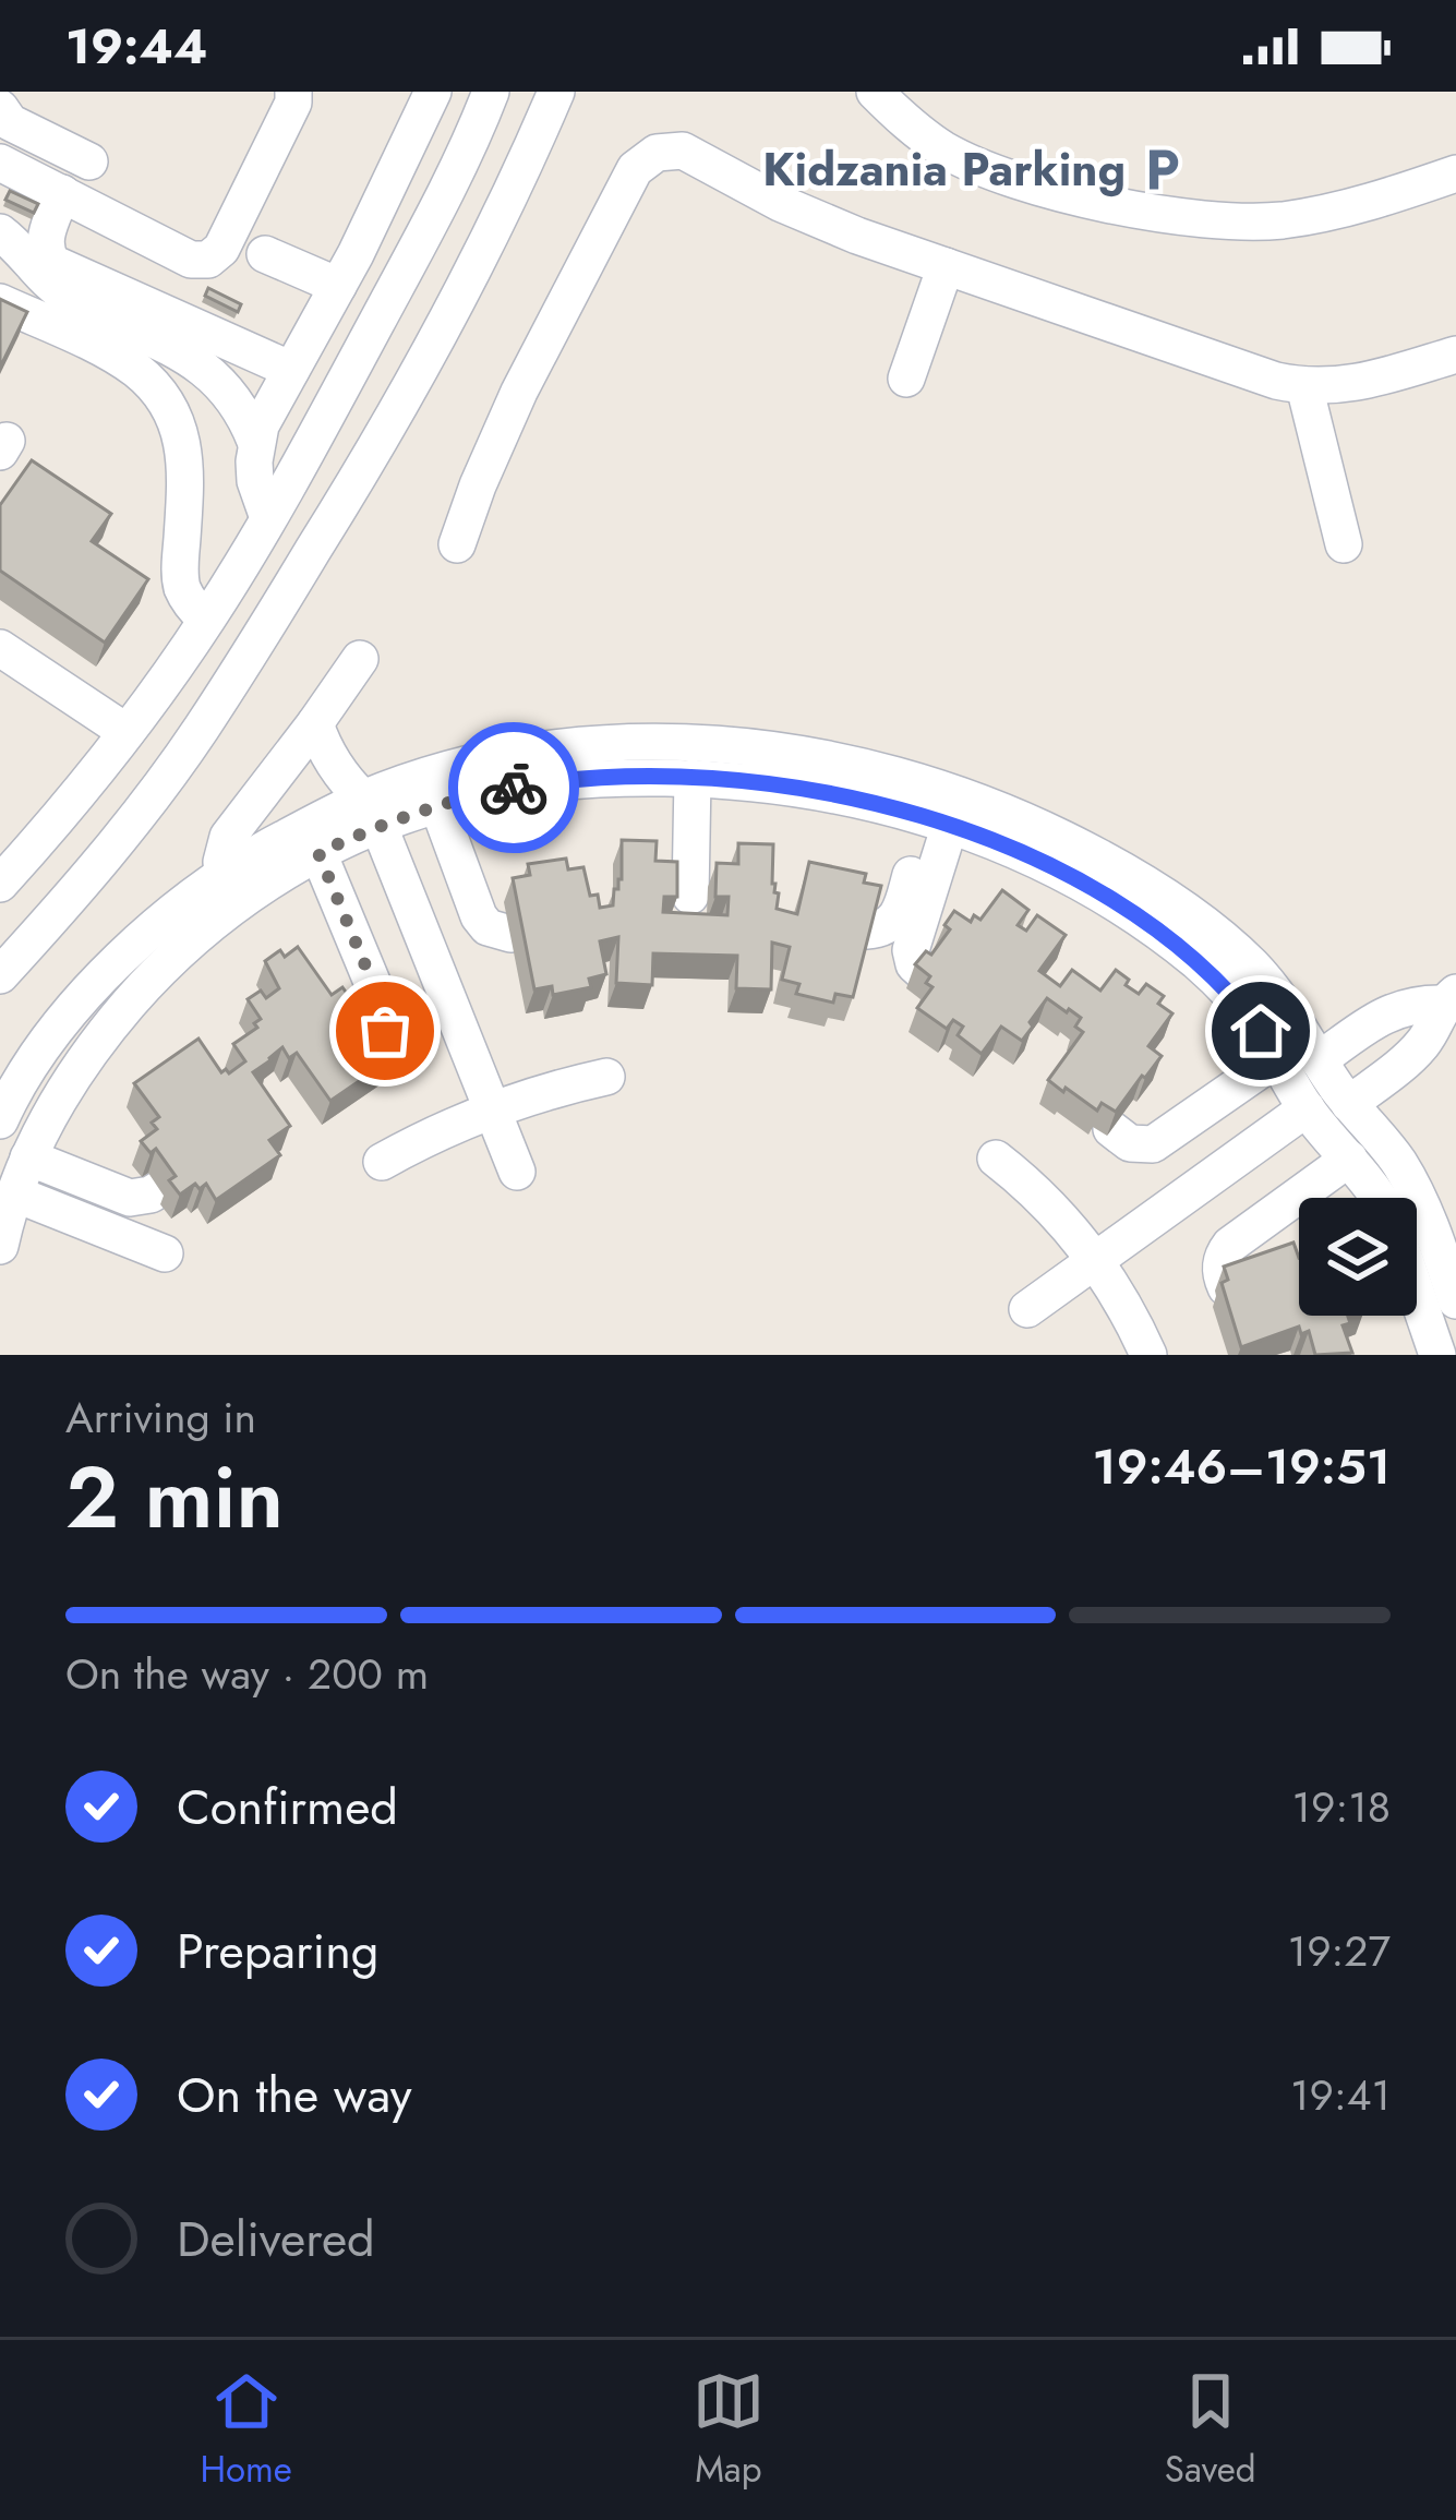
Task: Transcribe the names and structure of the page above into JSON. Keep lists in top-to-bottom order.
{
  "places": {
    "parking": ["Kidzania Parking"]
  },
  "page": {
    "status": "19:44",
    "heading": ["2 min", "Arriving in", "19:46–19:51"],
    "bar": "On the way · 200 m",
    "list": [
      ["Confirmed", "19:18"],
      ["Preparing", "19:27"],
      ["On the way", "19:41"],
      "Delivered"
    ],
    "tabs": ["Home", "Map", "Saved"]
  }
}
